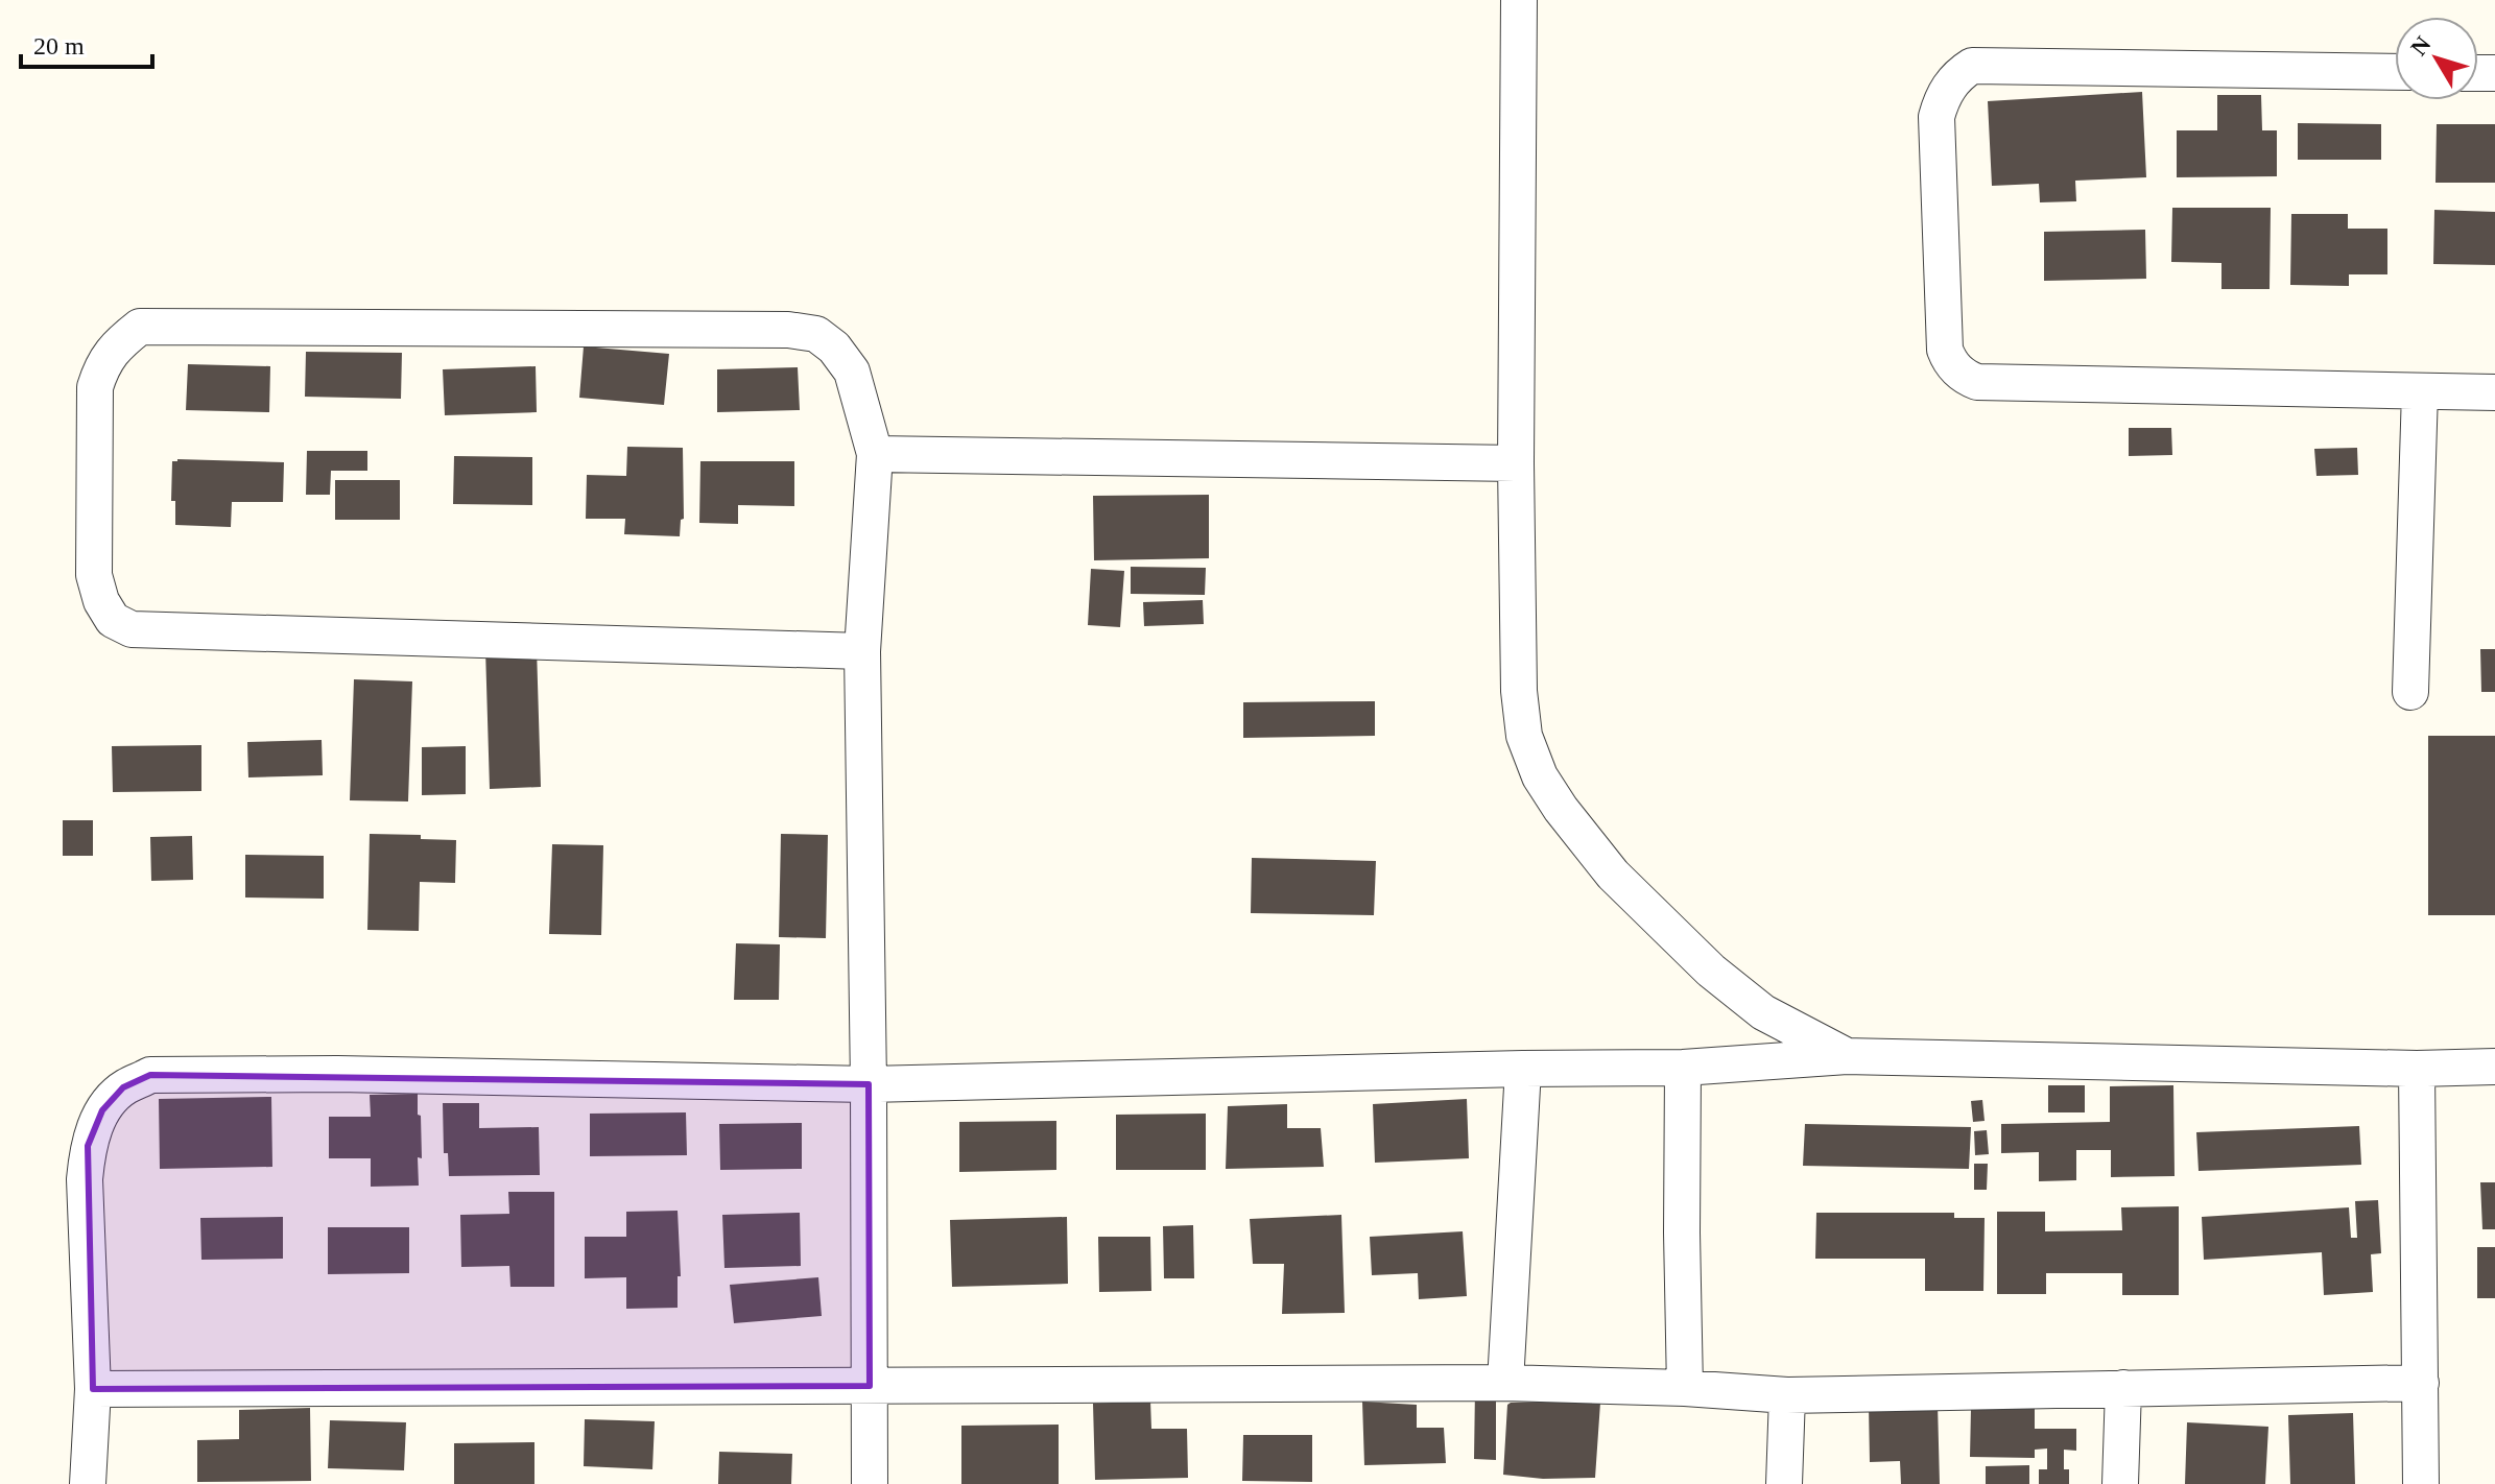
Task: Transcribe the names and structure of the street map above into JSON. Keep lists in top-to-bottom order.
{
  "scale_bar": "20 m",
  "north": "top left"
}
